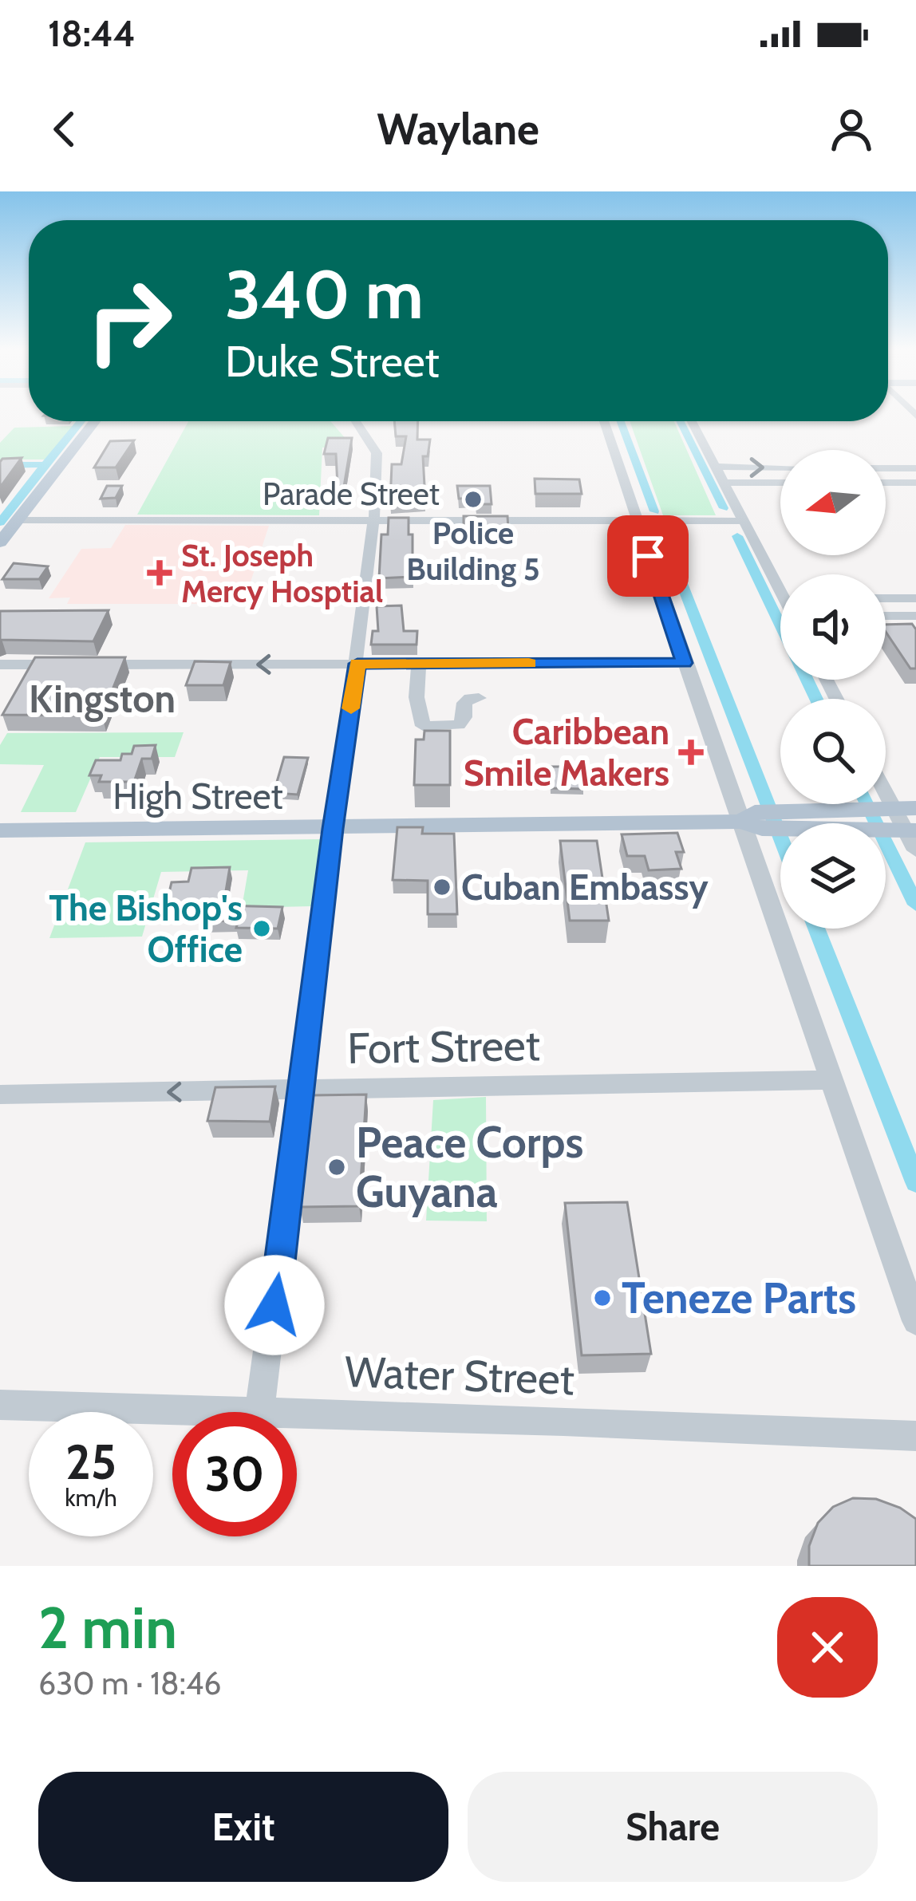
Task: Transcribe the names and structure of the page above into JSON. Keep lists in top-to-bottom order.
{
  "streets": {
    "main road": ["High Street"],
    "street": ["Parade Street", "Fort Street", "Water Street"]
  },
  "one_way": ["Fort Street"],
  "districts": ["Kingston"],
  "places": {
    "other": [
      "Police Building 5",
      "Cuban Embassy",
      "The Bishop's Office",
      "Peace Corps Guyana",
      "Teneze Parts"
    ],
    "health": ["St. Joseph Mercy Hosptial", "Caribbean Smile Makers"]
  },
  "north": "left",
  "page": {
    "status": "18:44",
    "header": "Waylane",
    "turn": ["340 m", "Duke Street"],
    "speed": "25 km/h",
    "limit": "30",
    "heading": ["2 min", "630 m · 18:46"],
    "buttons": ["Exit", "Share"]
  }
}
